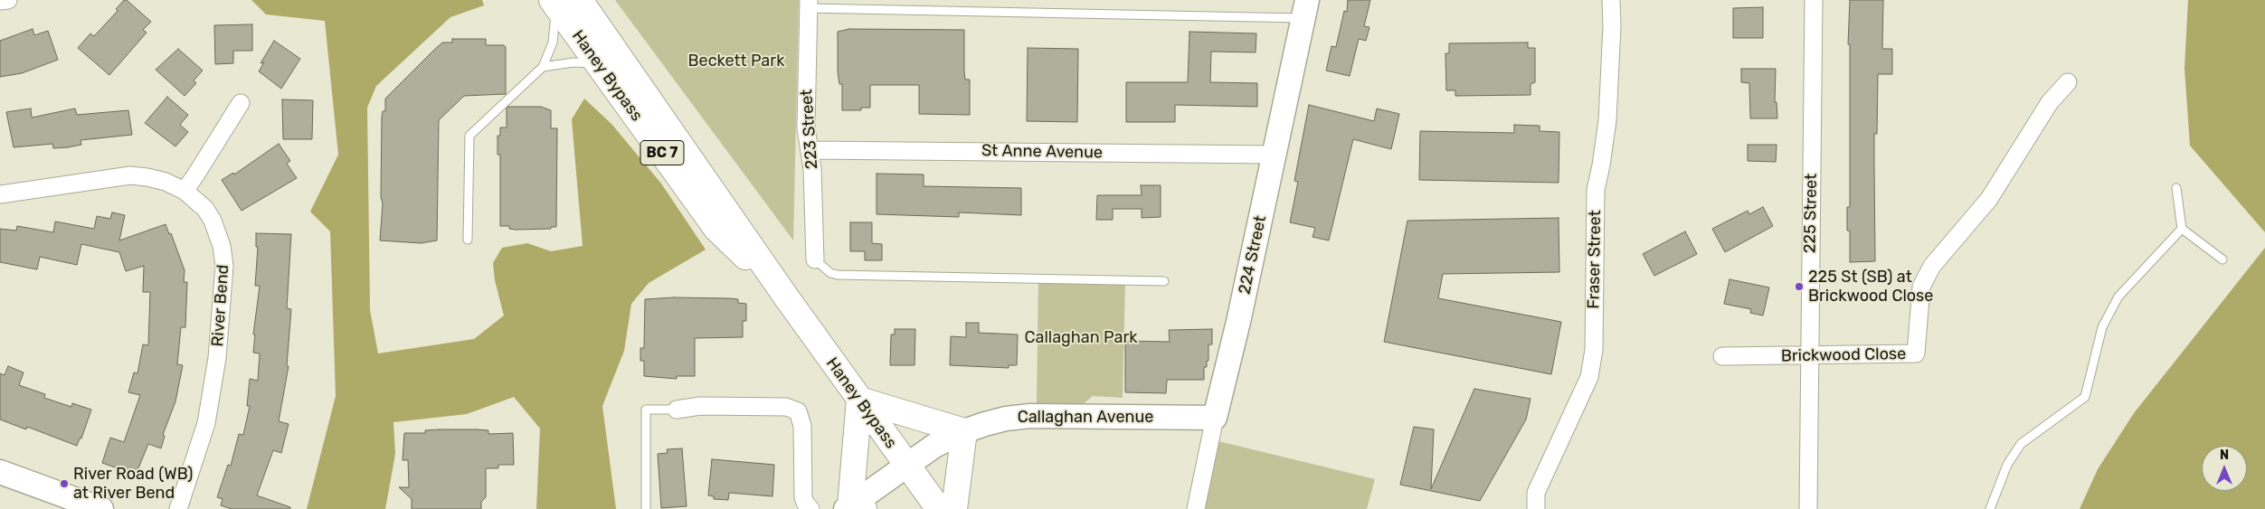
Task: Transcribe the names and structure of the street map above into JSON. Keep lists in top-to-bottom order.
{
  "streets": {
    "highway": ["Haney Bypass", "BC 7"],
    "street": [
      "223 Street",
      "St Anne Avenue",
      "225 Street",
      "224 Street",
      "Fraser Street",
      "River Bend",
      "Brickwood Close",
      "Callaghan Avenue"
    ]
  },
  "crossings": [
    ["Haney Bypass", "Callaghan Avenue"],
    ["223 Street", "St Anne Avenue"],
    ["St Anne Avenue", "224 Street"],
    ["225 Street", "Brickwood Close"],
    ["224 Street", "Callaghan Avenue"]
  ],
  "parks": ["Beckett Park", "Callaghan Park"],
  "places": ["225 St (SB) at Brickwood Close", "River Road (WB) at River Bend"],
  "north": "top"
}
